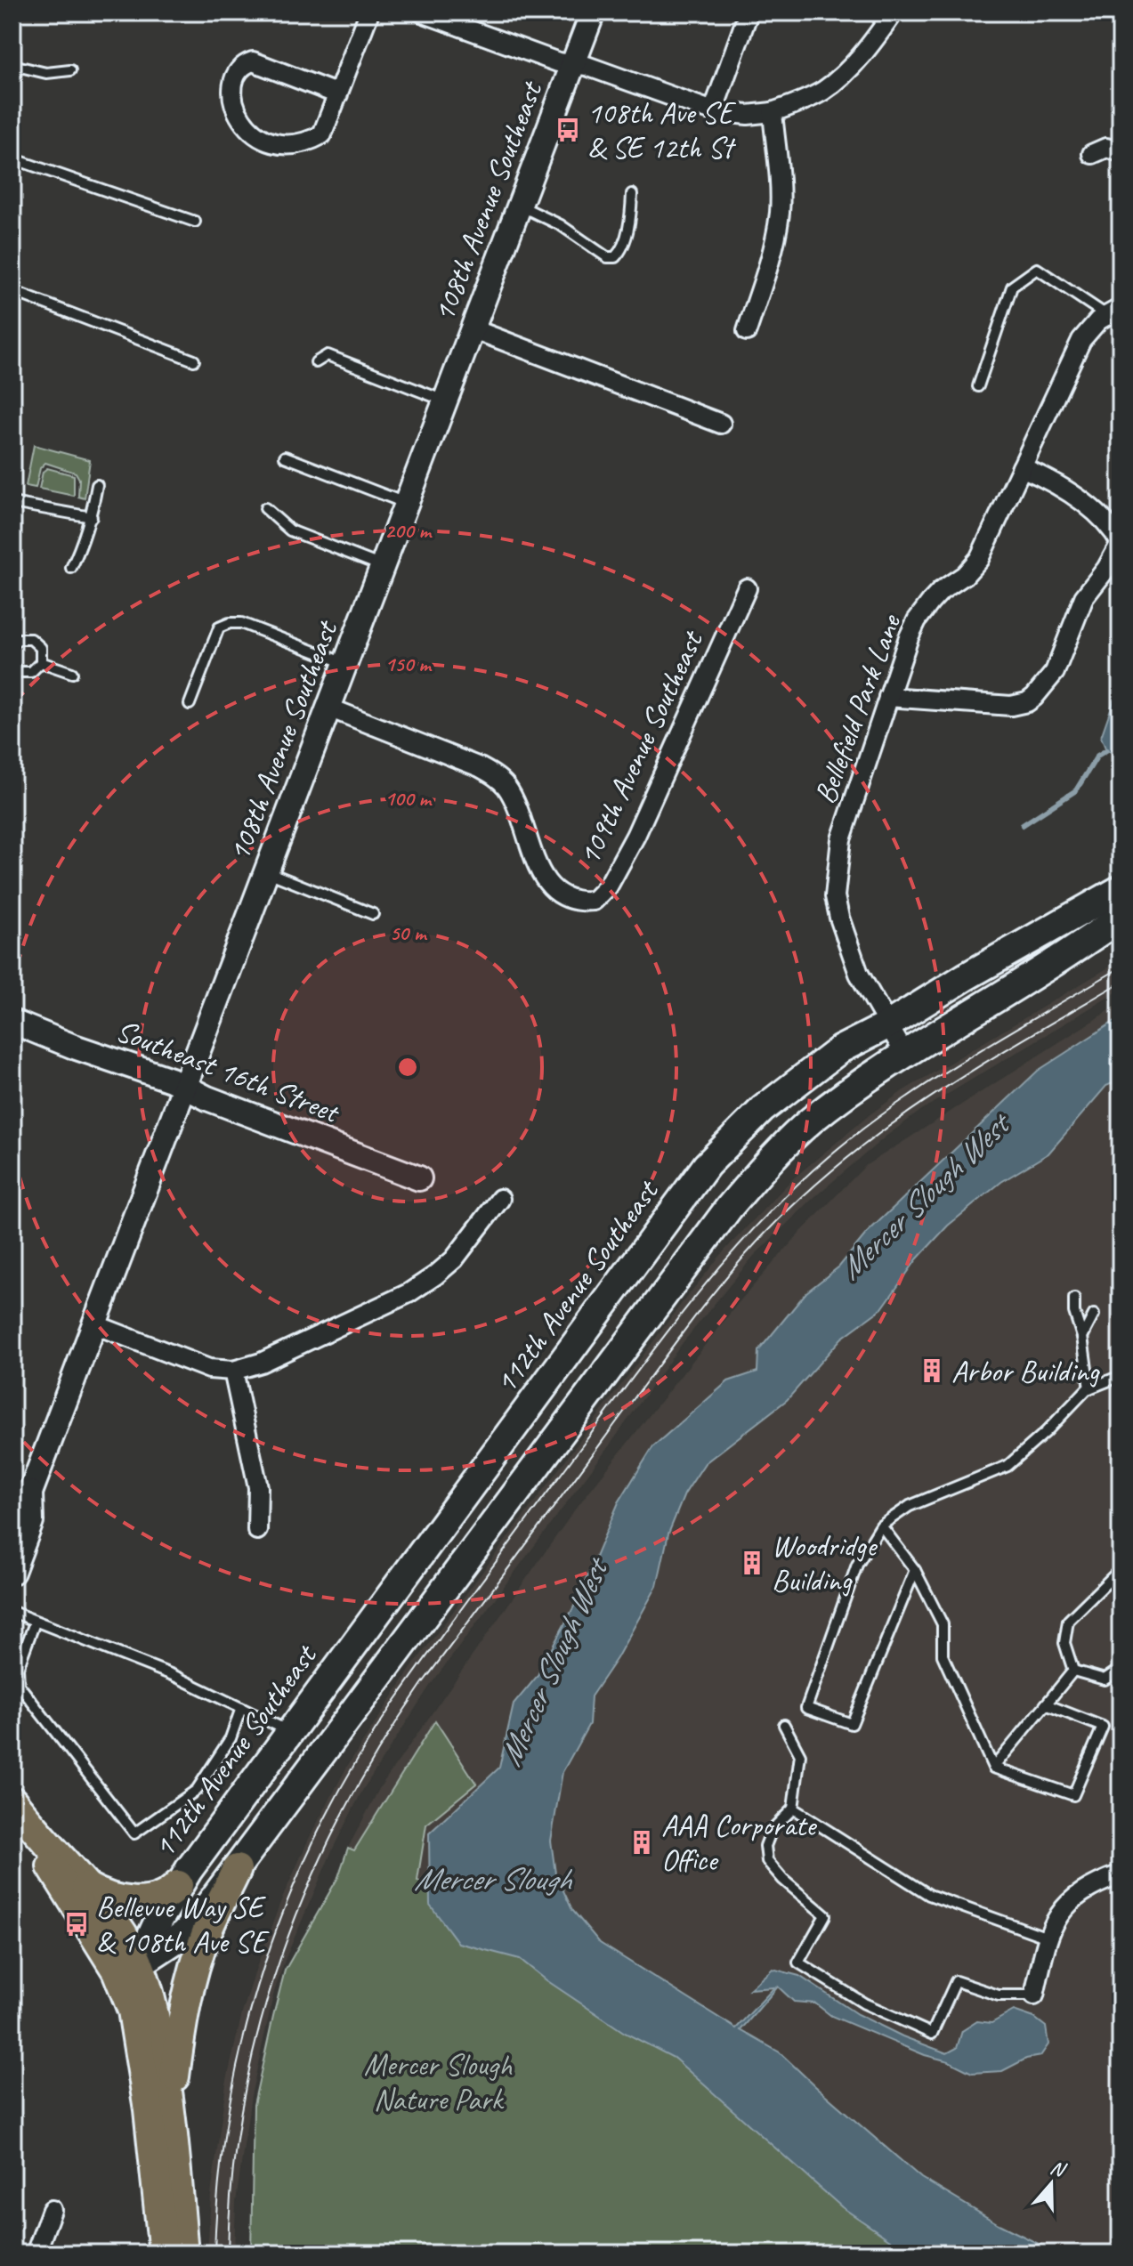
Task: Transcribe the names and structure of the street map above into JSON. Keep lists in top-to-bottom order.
{
  "streets": {
    "main road": ["112th Avenue Southeast"],
    "street": [
      "108th Avenue Southeast",
      "Bellefield Park Lane",
      "109th Avenue Southeast",
      "Southeast 16th Street"
    ]
  },
  "crossings": [
    ["108th Avenue Southeast", "109th Avenue Southeast"],
    ["108th Avenue Southeast", "Southeast 16th Street"],
    ["Bellefield Park Lane", "112th Avenue Southeast"]
  ],
  "water": ["Mercer Slough West", "Mercer Slough"],
  "parks": ["Mercer Slough Nature Park"],
  "places": {
    "bus stop": ["108th Ave SE & SE 12th St", "Bellevue Way SE & 108th Ave SE"],
    "building": ["Arbor Building", "Woodridge Building", "AAA Corporate Office"]
  },
  "north": "top",
  "rings": [
    "200 m",
    "150 m",
    "100 m",
    "50 m"
  ]
}
